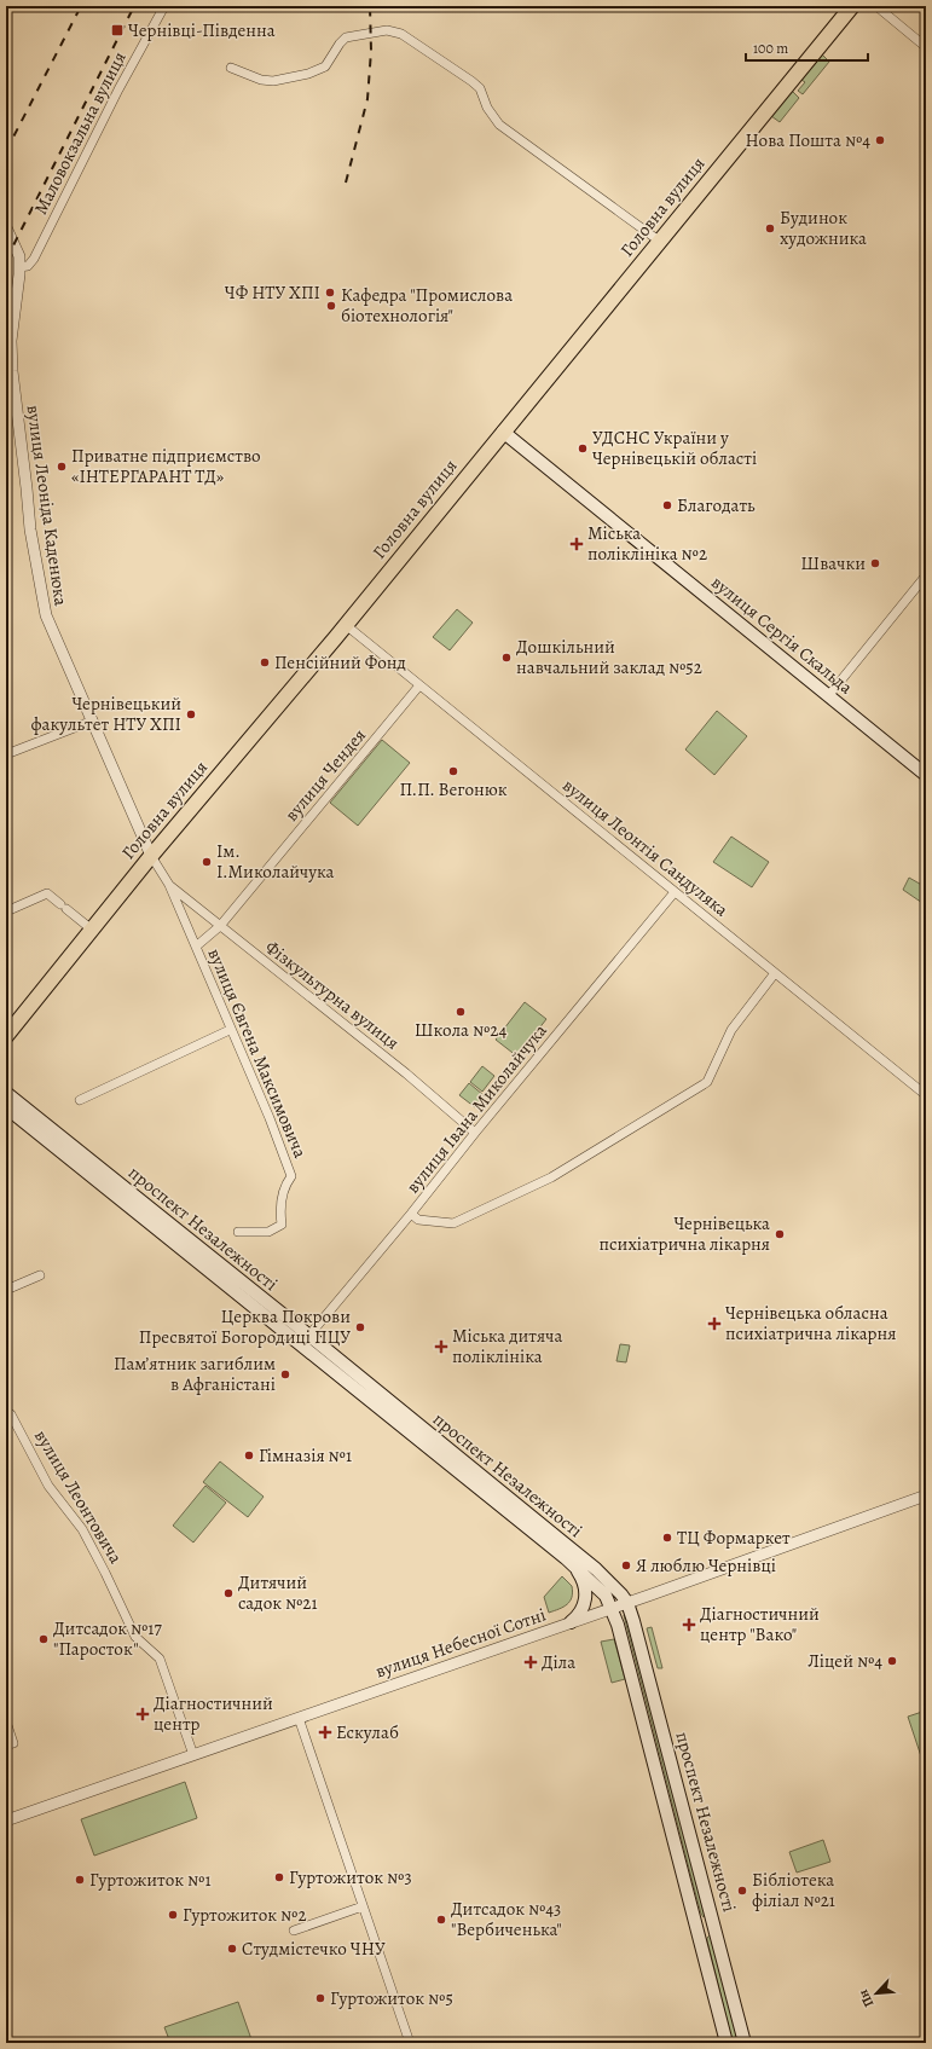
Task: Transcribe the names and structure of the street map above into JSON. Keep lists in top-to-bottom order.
{
  "streets": {
    "main road": ["Головна вулиця", "вулиця Сергія Скальда", "проспект Незалежності"],
    "street": [
      "Маловокзальна вулиця",
      "вулиця Леоніда Каденюка",
      "вулиця Чендея",
      "вулиця Леонтія Сандуляка",
      "Фізкультурна вулиця",
      "вулиця Євгена Максимовича",
      "вулиця Івана Миколайчука",
      "вулиця Леонтовича",
      "вулиця Небесної Сотні"
    ]
  },
  "crossings": [
    ["Маловокзальна вулиця", "вулиця Леоніда Каденюка"],
    ["Головна вулиця", "вулиця Леоніда Каденюка"],
    ["Головна вулиця", "вулиця Сергія Скальда"],
    ["Головна вулиця", "вулиця Леонтія Сандуляка"],
    ["Головна вулиця", "вулиця Євгена Максимовича"],
    ["вулиця Леоніда Каденюка", "вулиця Євгена Максимовича"],
    ["вулиця Чендея", "вулиця Леонтія Сандуляка"],
    ["вулиця Чендея", "Фізкультурна вулиця"],
    ["вулиця Чендея", "вулиця Євгена Максимовича"],
    ["вулиця Леонтія Сандуляка", "вулиця Івана Миколайчука"],
    ["Фізкультурна вулиця", "вулиця Євгена Максимовича"],
    ["Фізкультурна вулиця", "вулиця Івана Миколайчука"],
    ["вулиця Івана Миколайчука", "проспект Незалежності"],
    ["проспект Незалежності", "вулиця Небесної Сотні"],
    ["вулиця Леонтовича", "вулиця Небесної Сотні"]
  ],
  "places": {
    "transit": ["Чернівці-Південна"],
    "other": [
      "Нова Пошта №4",
      "Будинок художника",
      "ЧФ НТУ ХПІ",
      "Кафедра \"Промислова біотехнологія\"",
      "УДСНС України у Чернівецькій області",
      "Приватне підприємство «ІНТЕРГАРАНТ ТД»",
      "Благодать",
      "Швачки",
      "Дошкільний навчальний заклад №52",
      "Пенсійний Фонд",
      "Чернівецький факультет НТУ ХПІ",
      "П.П. Вегонюк",
      "Ім. І.Миколайчука",
      "Школа №24",
      "Чернівецька психіатрична лікарня",
      "Церква Покрови Пресвятої Богородиці ПЦУ",
      "Пам’ятник загиблим в Афганістані",
      "Гімназія №1",
      "ТЦ Формаркет",
      "Я люблю Чернівці",
      "Дитячий садок №21",
      "Дитсадок №17 \"Паросток\"",
      "Ліцей №4",
      "Гуртожиток №3",
      "Гуртожиток №1",
      "Бібліотека філіал №21",
      "Гуртожиток №2",
      "Дитсадок №43 \"Вербиченька\"",
      "Студмістечко ЧНУ",
      "Гуртожиток №5"
    ],
    "health": [
      "Міська поліклініка №2",
      "Чернівецька обласна психіатрична лікарня",
      "Міська дитяча поліклініка",
      "Діагностичний центр \"Вако\"",
      "Діла",
      "Діагностичний центр",
      "Ескулаб"
    ]
  },
  "scale_bar": "100 m",
  "north": "bottom left"
}
